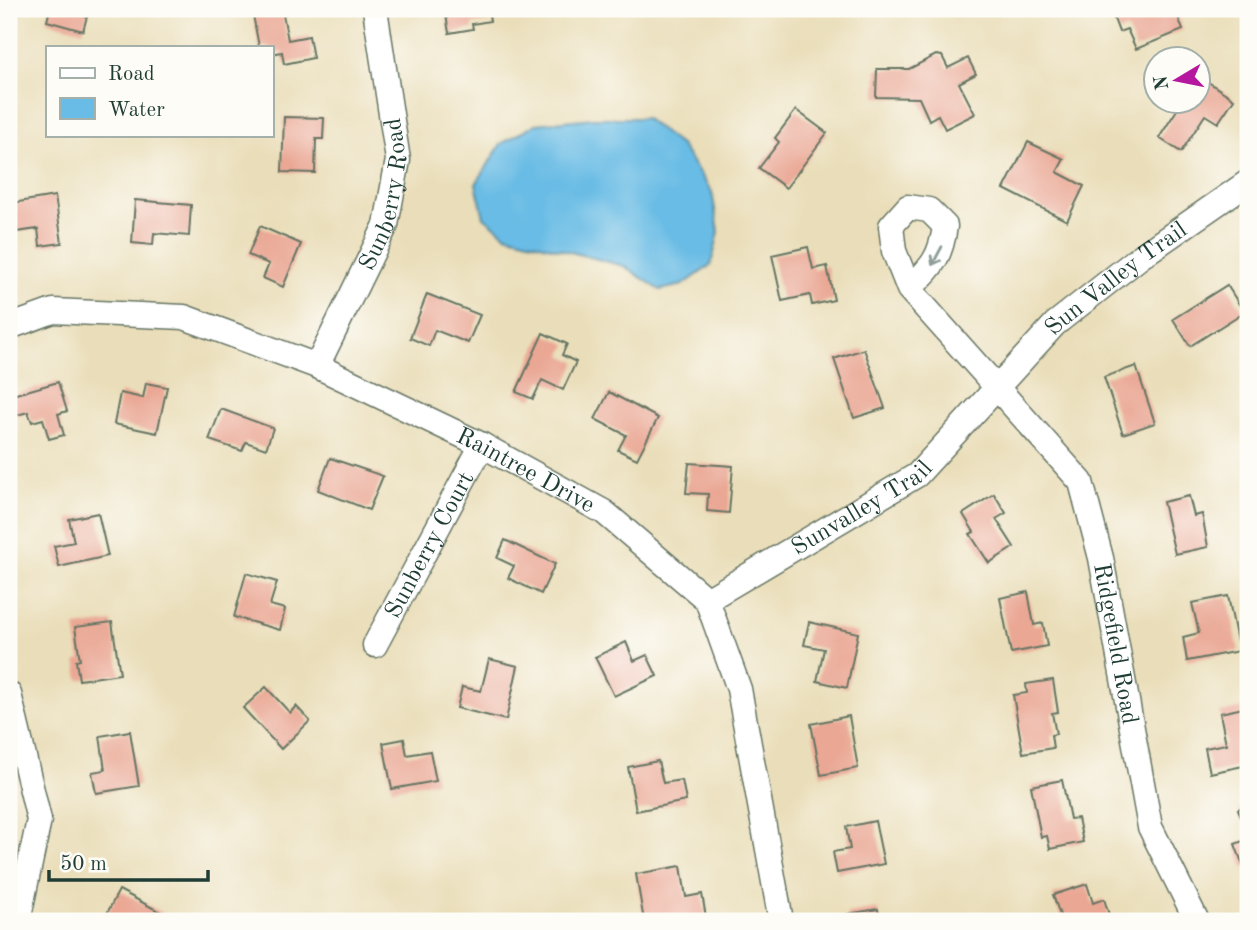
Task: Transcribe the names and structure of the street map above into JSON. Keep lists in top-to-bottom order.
{
  "streets": {
    "street": [
      "Sunberry Road",
      "Sun Valley Trail",
      "Raintree Drive",
      "Sunvalley Trail",
      "Sunberry Court",
      "Ridgefield Road"
    ]
  },
  "crossings": [
    ["Sunberry Road", "Raintree Drive"],
    ["Sun Valley Trail", "Sunvalley Trail"],
    ["Sun Valley Trail", "Ridgefield Road"],
    ["Raintree Drive", "Sunvalley Trail"],
    ["Raintree Drive", "Sunberry Court"],
    ["Sunvalley Trail", "Ridgefield Road"]
  ],
  "legend": ["Road", "Water"],
  "scale_bar": "50 m",
  "north": "left"
}
